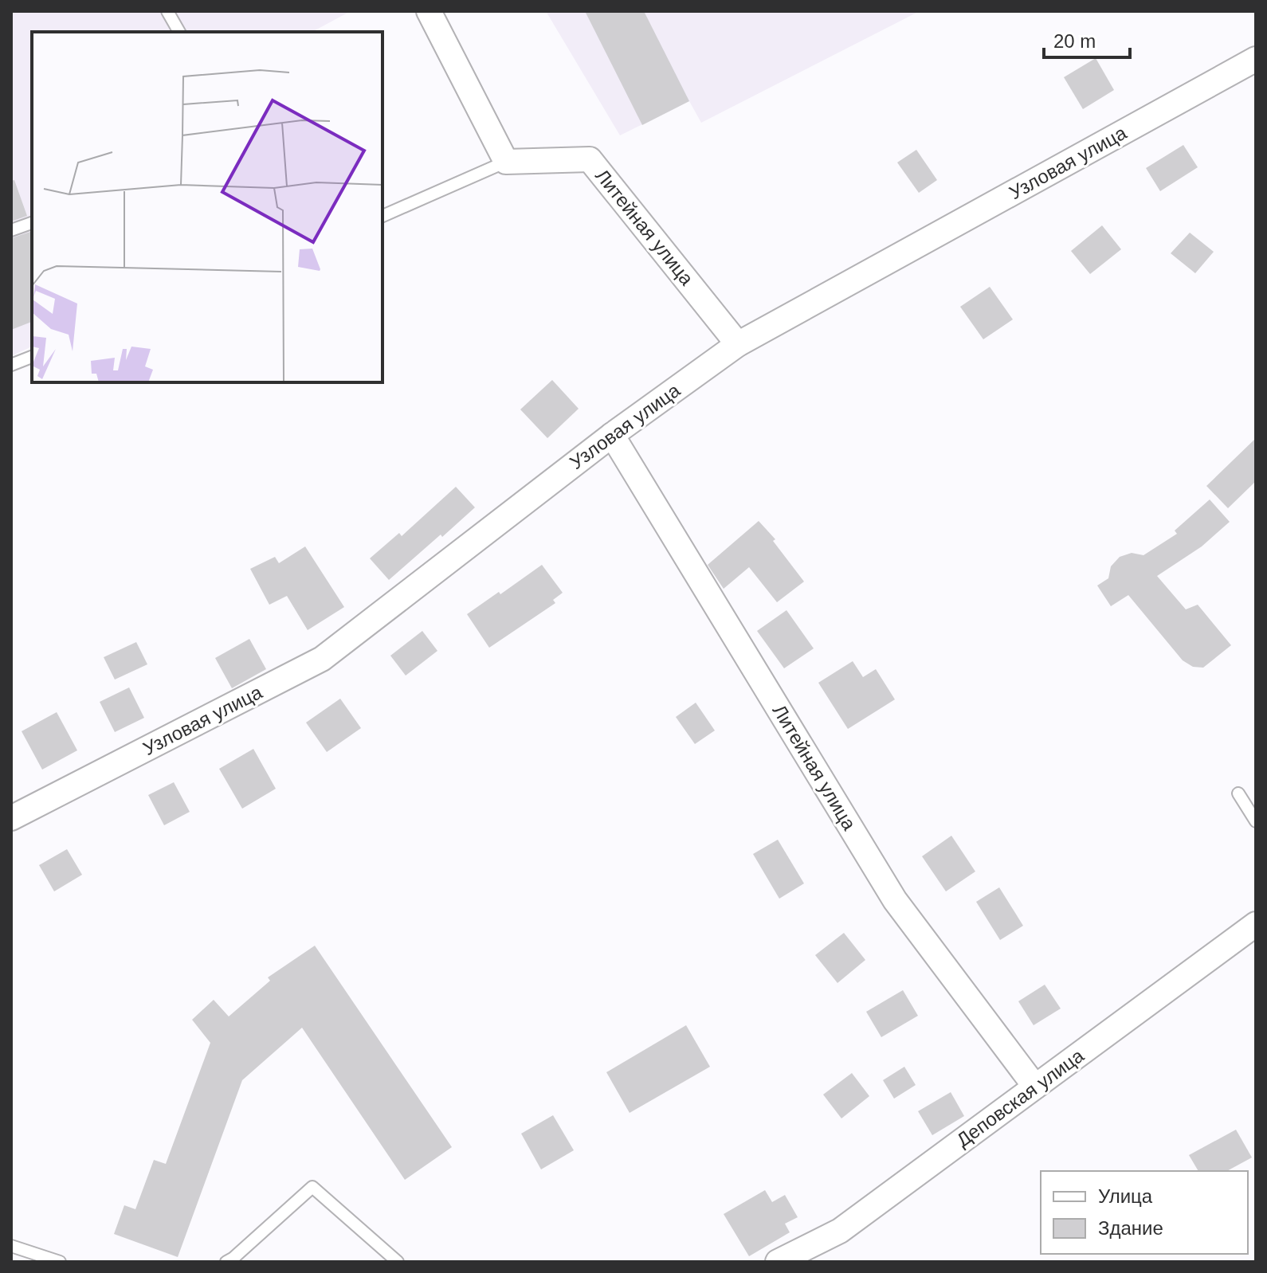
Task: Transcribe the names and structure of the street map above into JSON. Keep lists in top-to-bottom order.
{
  "streets": {
    "street": ["Узловая улица", "Литейная улица", "Деповская улица"]
  },
  "crossings": [
    ["Узловая улица", "Литейная улица"],
    ["Литейная улица", "Деповская улица"]
  ],
  "legend": ["Улица", "Здание"],
  "scale_bar": "20 m"
}
